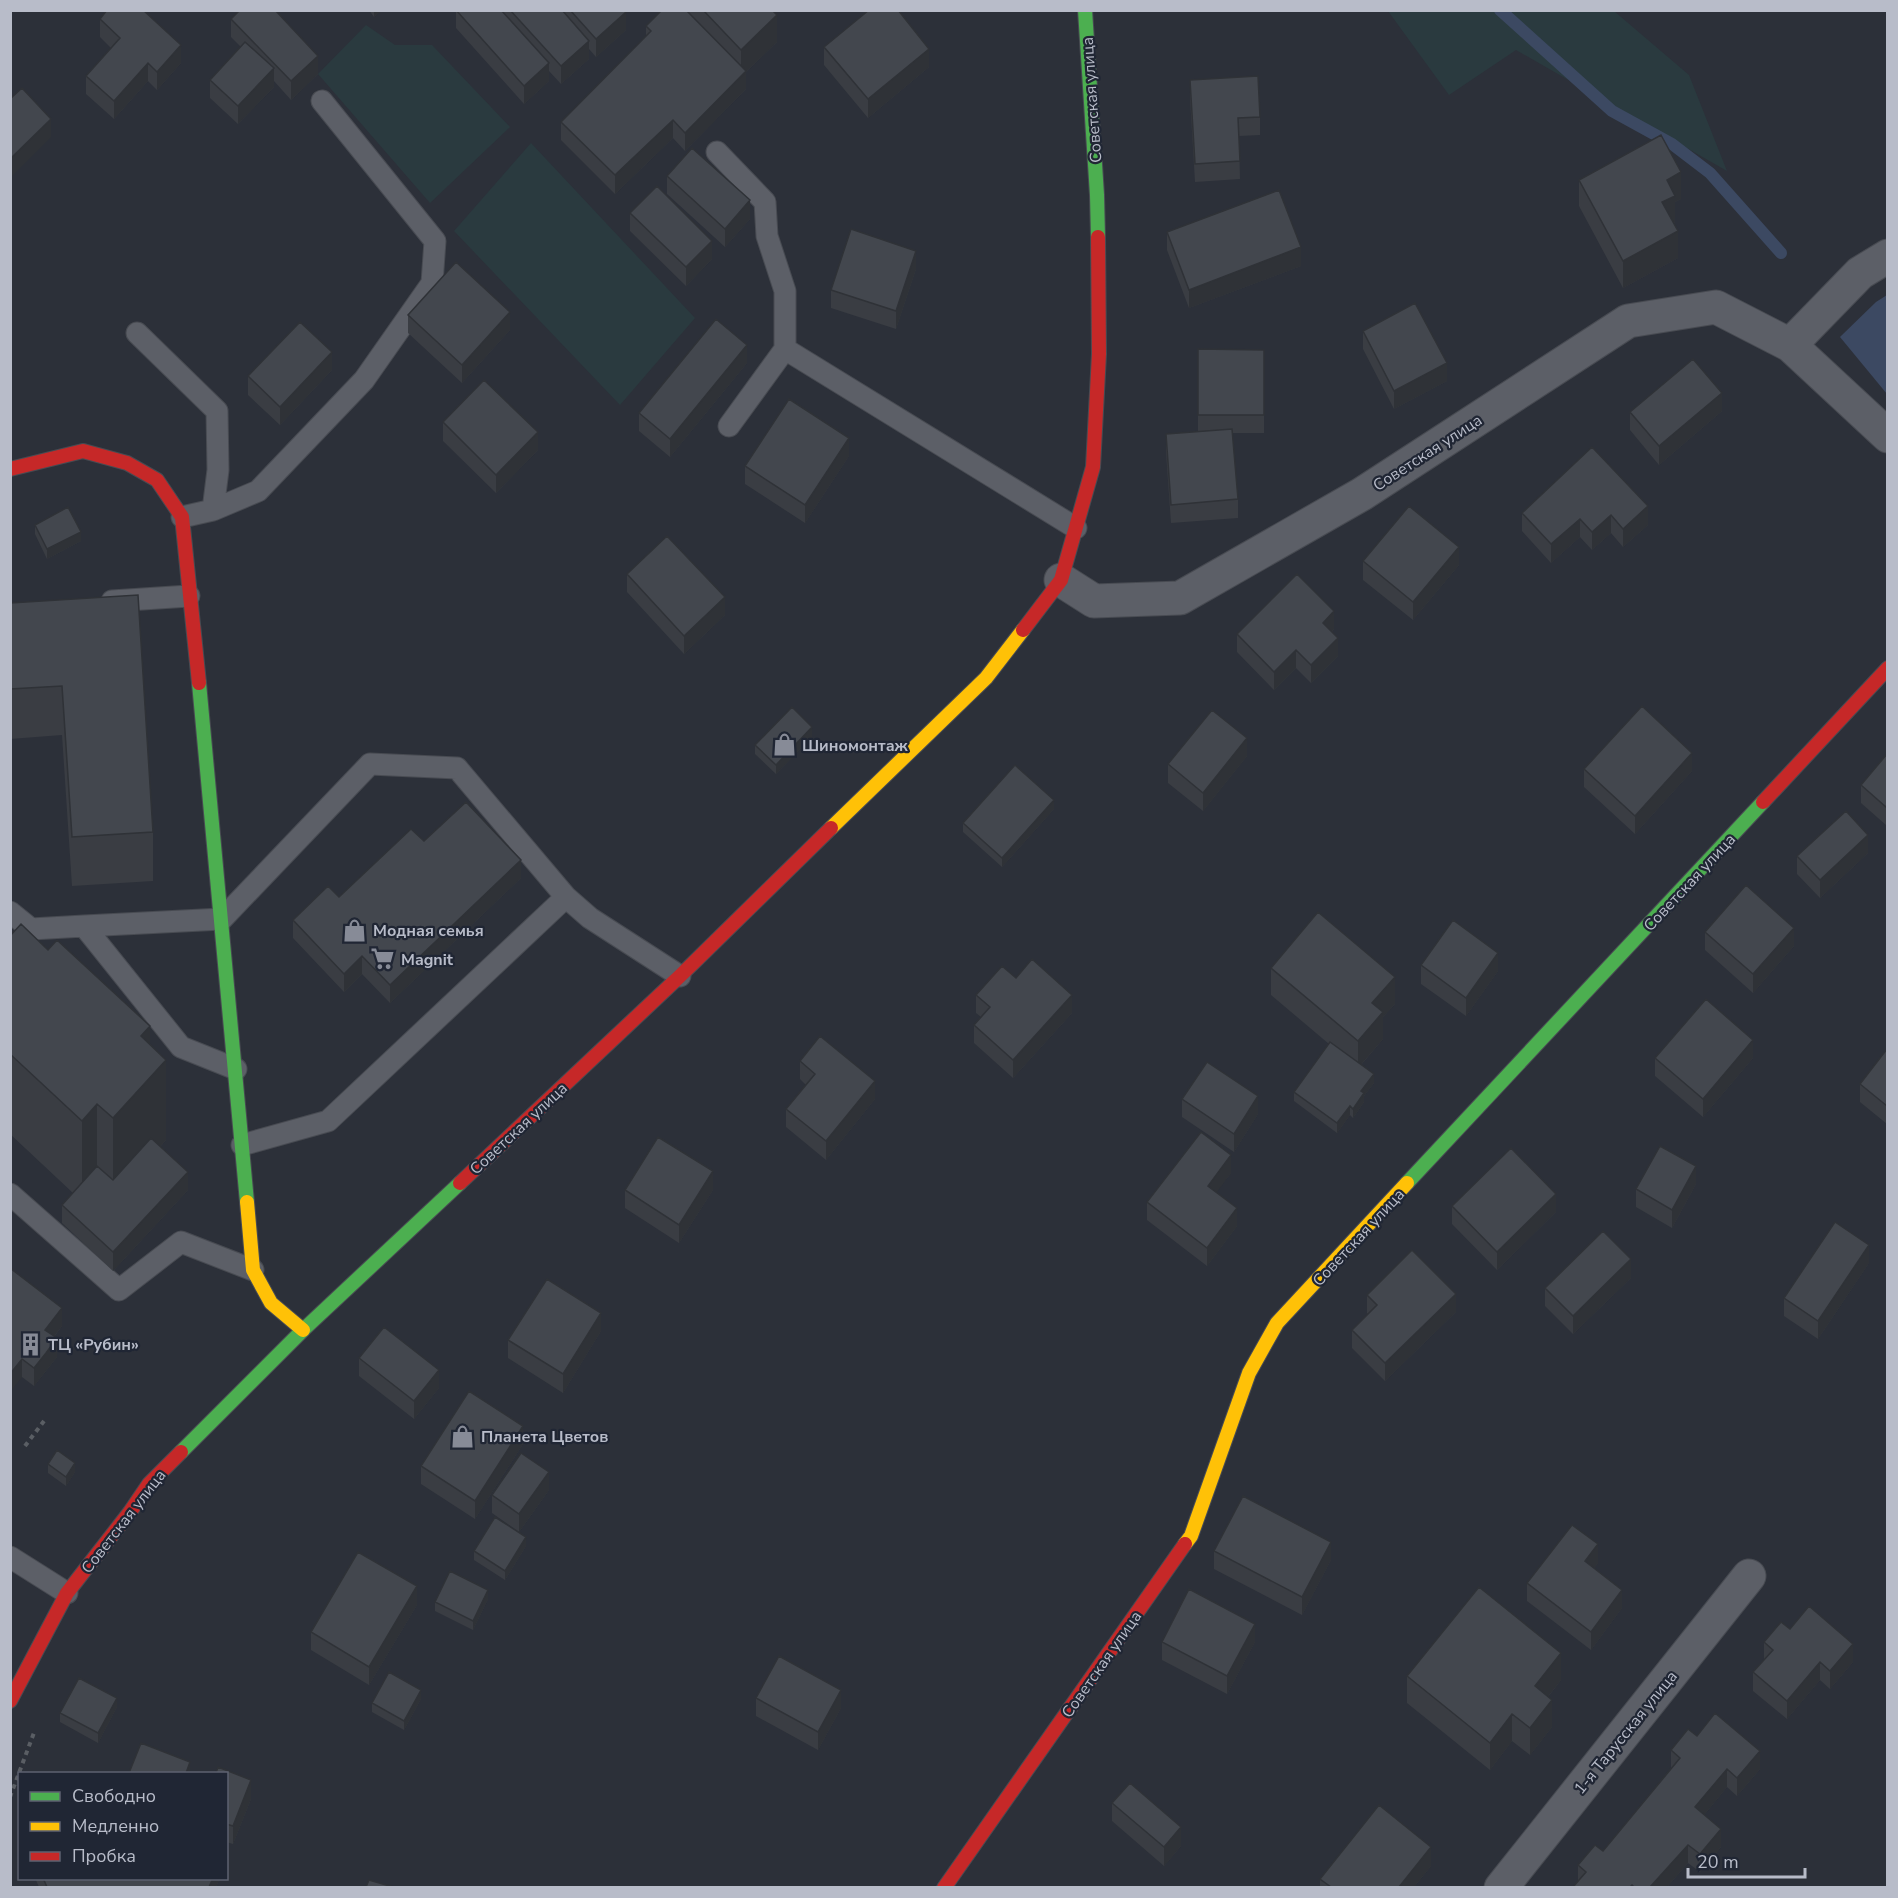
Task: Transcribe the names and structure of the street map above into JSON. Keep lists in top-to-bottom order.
{
  "streets": {
    "street": ["Советская улица", "1-я Тарусская улица"]
  },
  "places": {
    "shop": ["Шиномонтаж", "Модная семья", "Планета Цветов"],
    "supermarket": ["Magnit"],
    "building": ["ТЦ «Рубин»"]
  },
  "legend": ["Свободно", "Медленно", "Пробка"],
  "scale_bar": "20 m"
}
